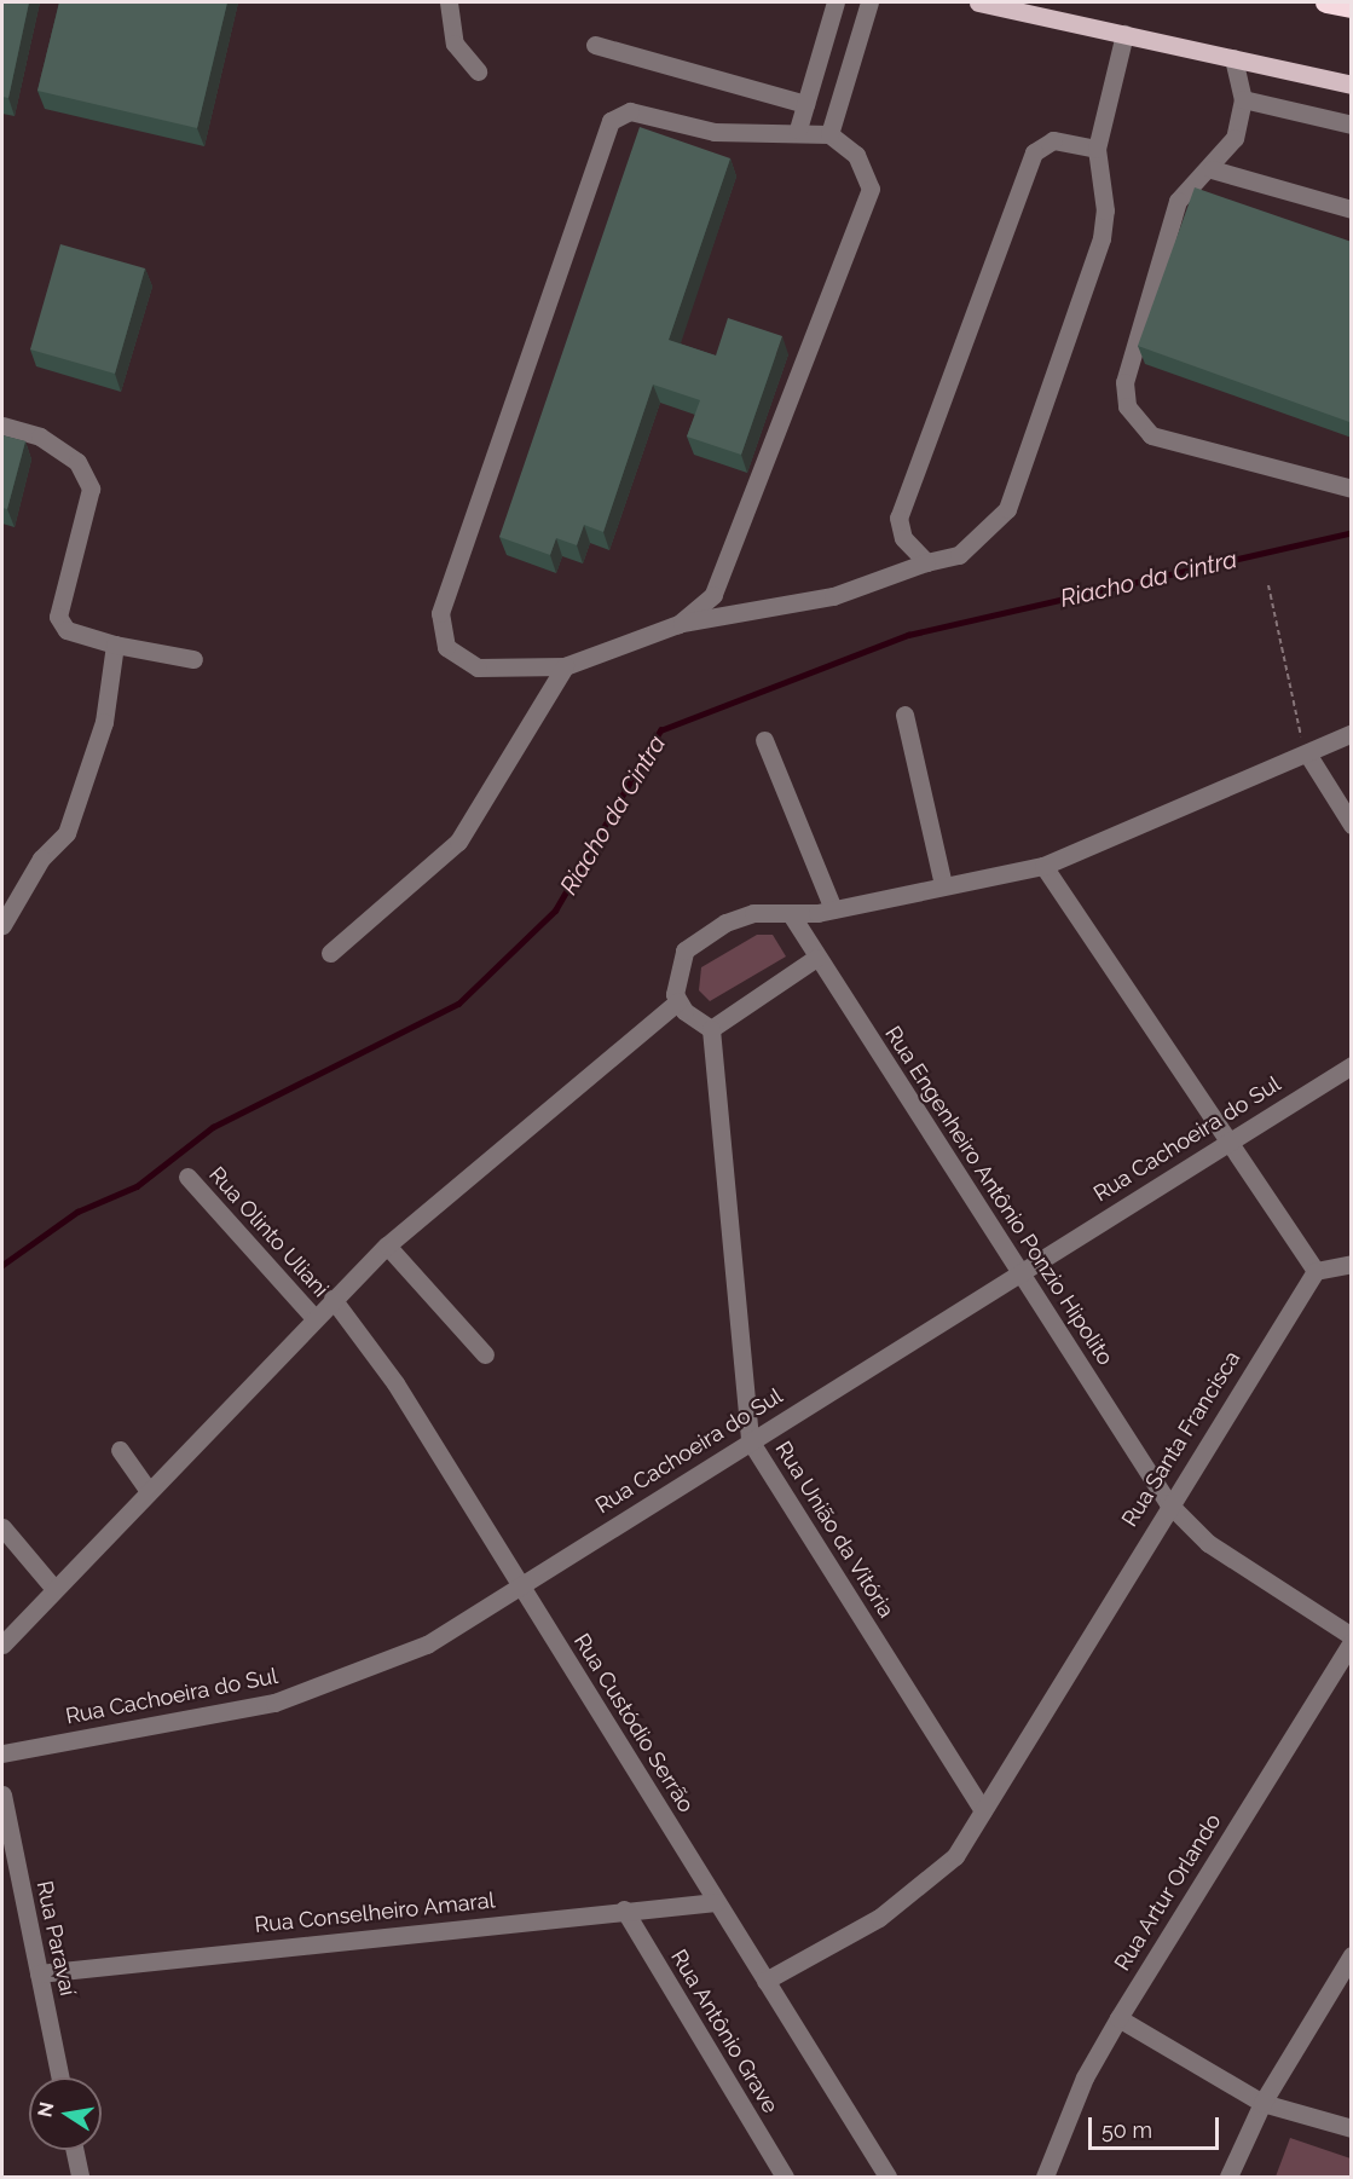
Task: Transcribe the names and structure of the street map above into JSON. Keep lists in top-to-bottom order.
{
  "streets": {
    "street": [
      "Rua Cachoeira do Sul",
      "Rua Engenheiro Antônio Ponzio Hipolito",
      "Rua Olinto Uliani",
      "Rua Santa Francisca",
      "Rua União da Vitória",
      "Rua Custódio Serrão",
      "Rua Artur Orlando",
      "Rua Conselheiro Amaral",
      "Rua Paravaí",
      "Rua Antônio Grave"
    ]
  },
  "crossings": [
    ["Rua Cachoeira do Sul", "Rua Engenheiro Antônio Ponzio Hipolito"],
    ["Rua Cachoeira do Sul", "Rua União da Vitória"],
    ["Rua Cachoeira do Sul", "Rua Custódio Serrão"],
    ["Rua Engenheiro Antônio Ponzio Hipolito", "Rua Santa Francisca"],
    ["Rua Engenheiro Antônio Ponzio Hipolito", "Rua Artur Orlando"],
    ["Rua Santa Francisca", "Rua União da Vitória"],
    ["Rua Santa Francisca", "Rua Custódio Serrão"],
    ["Rua Custódio Serrão", "Rua Conselheiro Amaral"],
    ["Rua Conselheiro Amaral", "Rua Paravaí"],
    ["Rua Conselheiro Amaral", "Rua Antônio Grave"]
  ],
  "water": ["Riacho da Cintra"],
  "scale_bar": "50 m",
  "north": "left"
}
